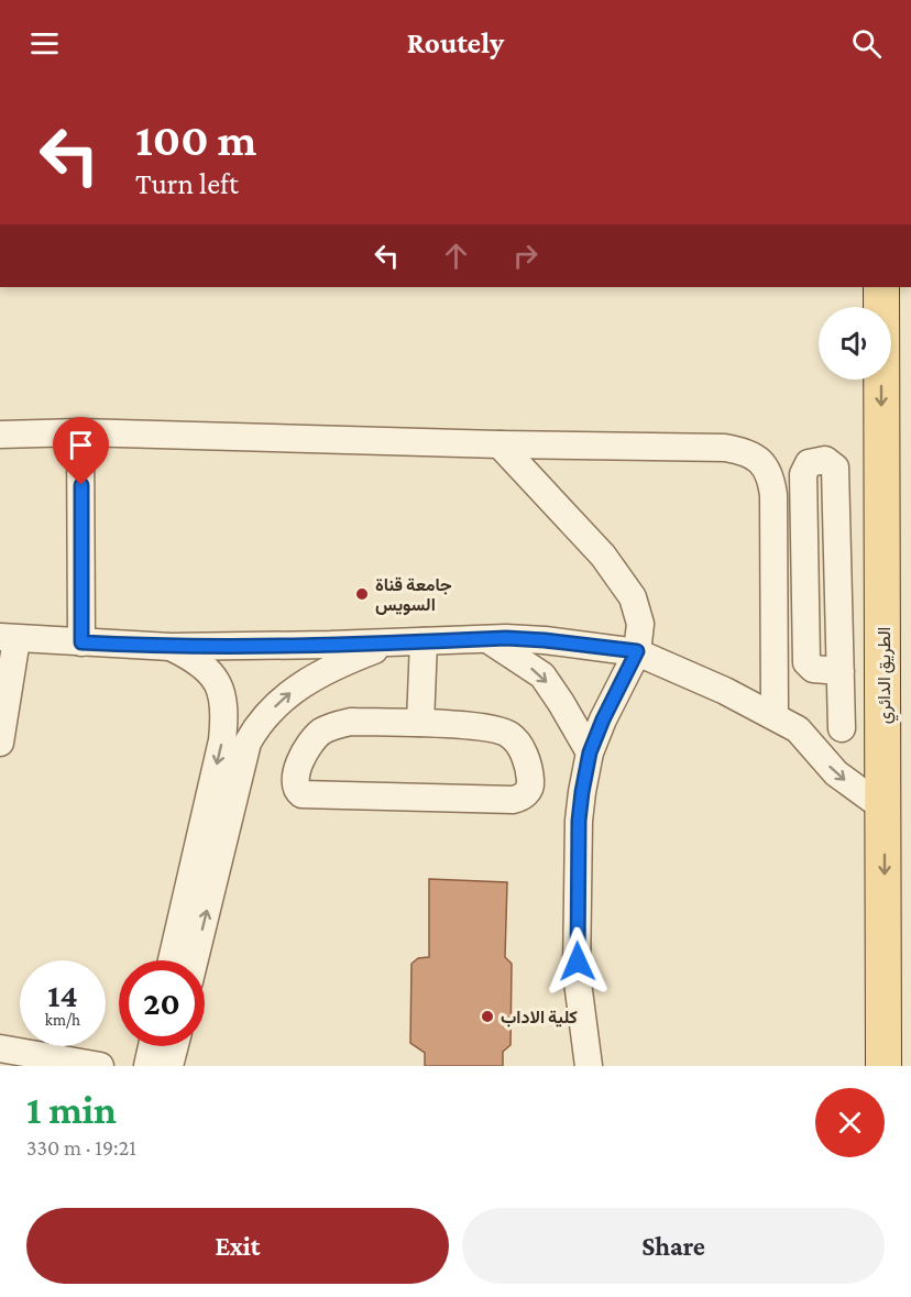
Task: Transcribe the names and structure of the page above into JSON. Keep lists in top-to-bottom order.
{
  "streets": {
    "main road": ["الطريق الدائري"]
  },
  "one_way": ["الطريق الدائري"],
  "places": ["جامعة قناة السويس", "كلية الاداب"],
  "page": {
    "header": "Routely",
    "turn": ["100 m", "Turn left"],
    "speed": "14 km/h",
    "limit": "20",
    "heading": ["1 min", "330 m · 19:21"],
    "buttons": ["Exit", "Share"]
  }
}
